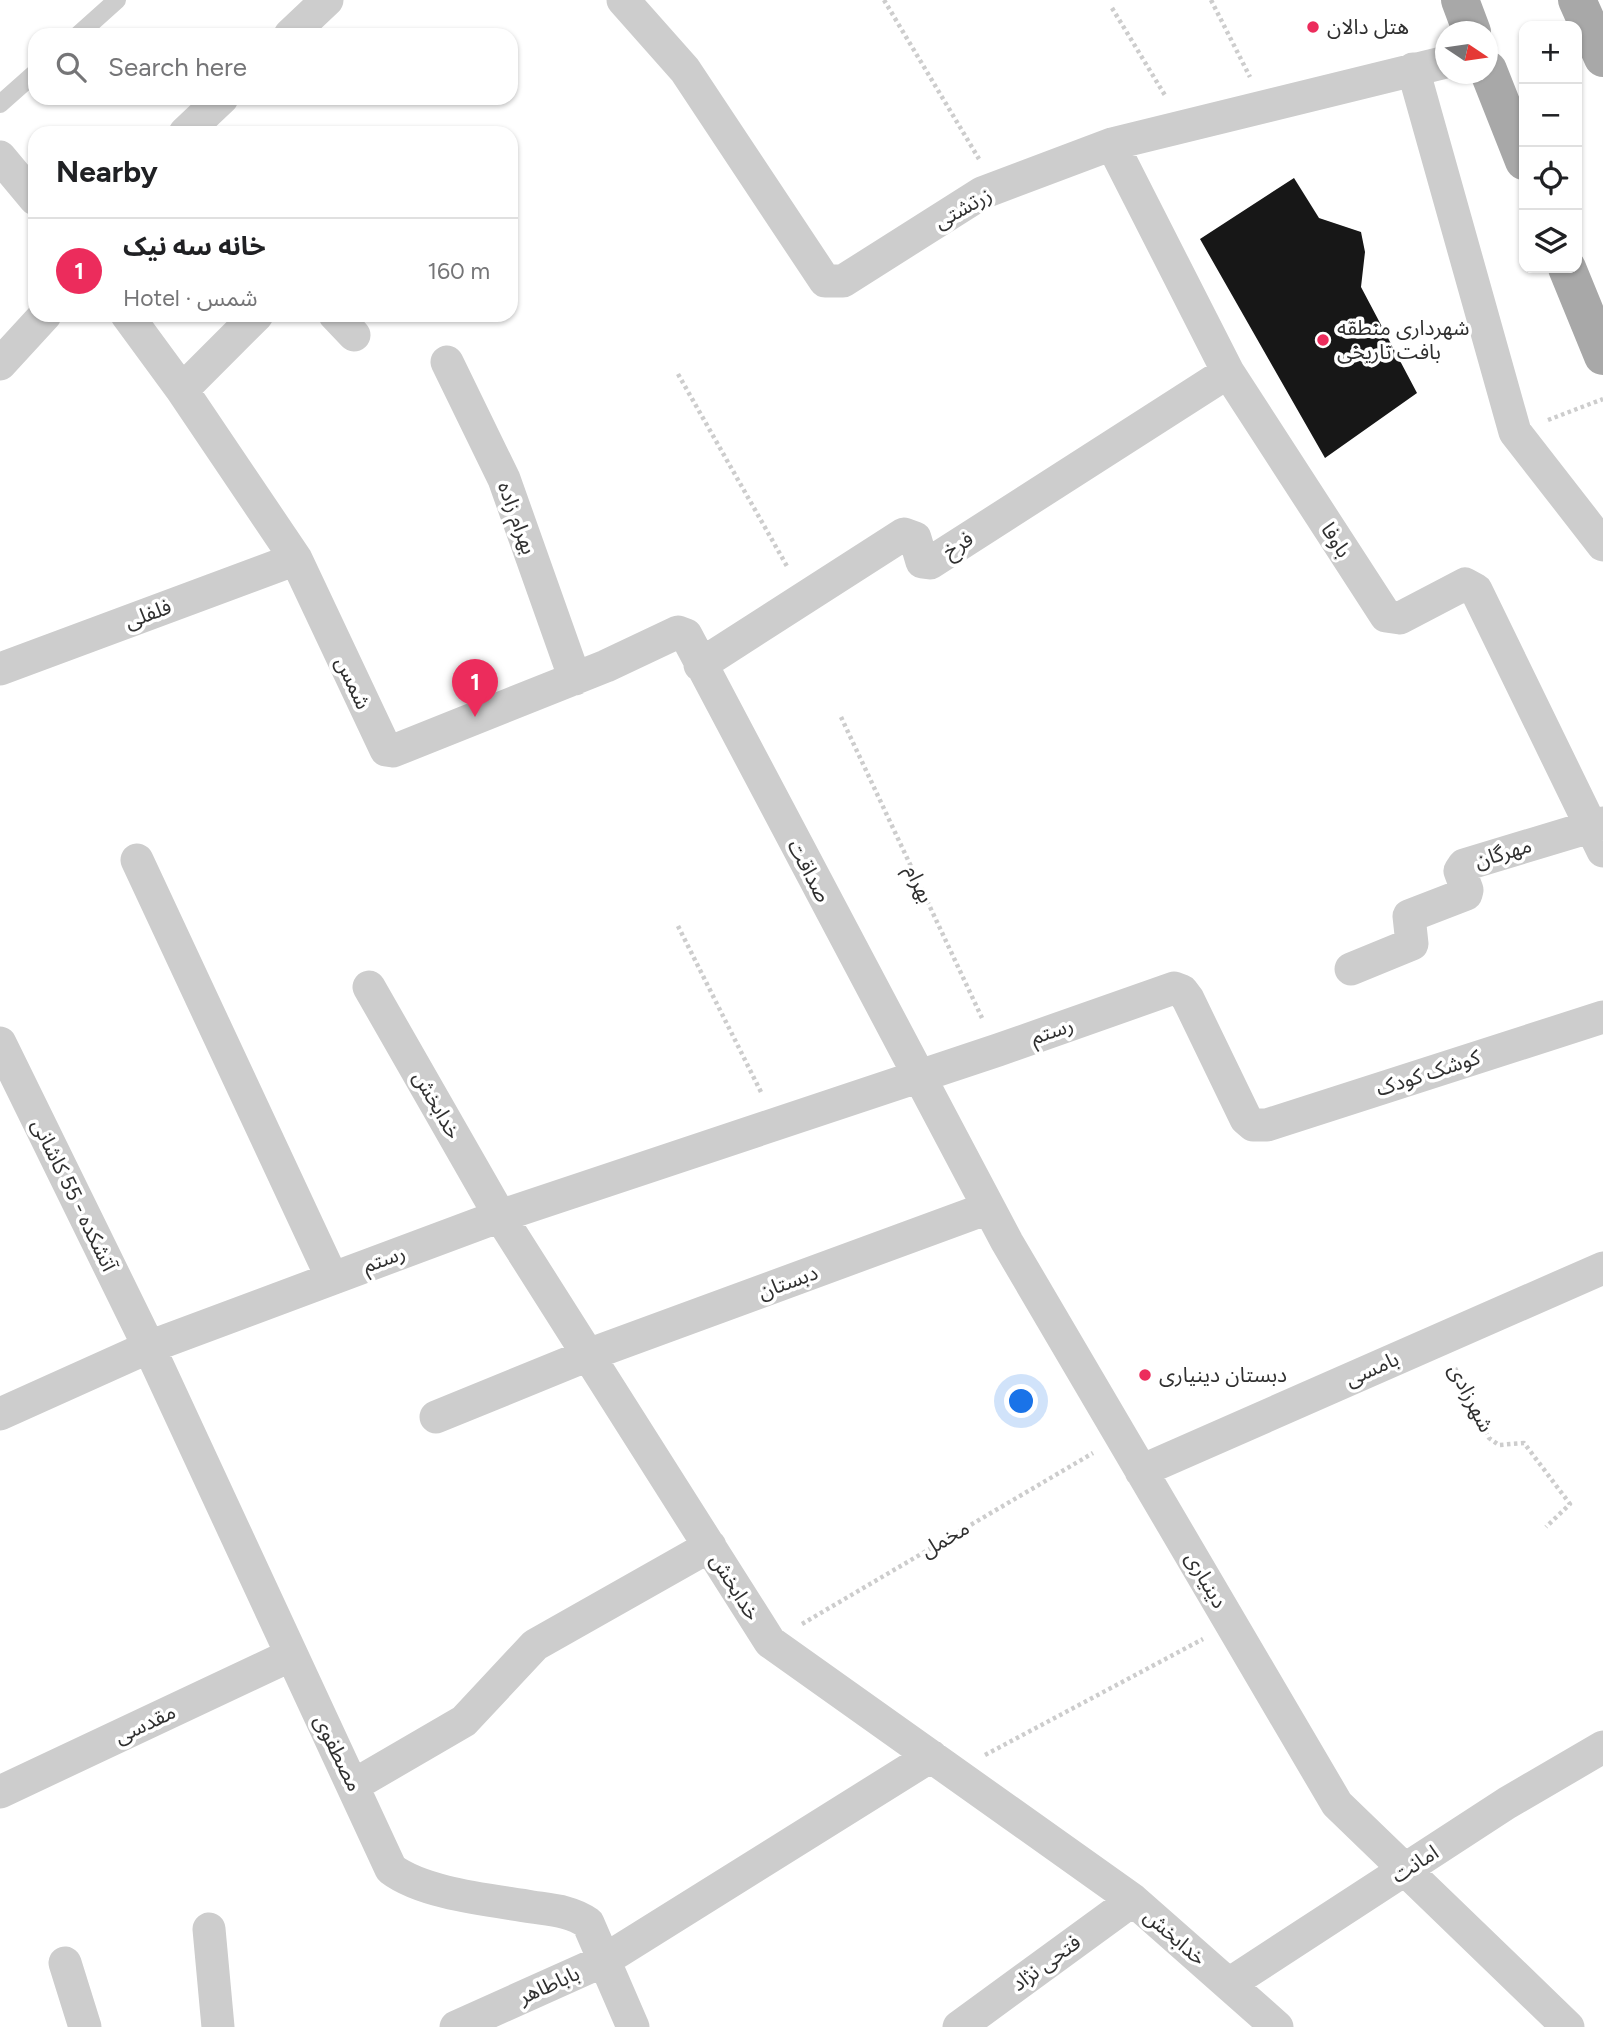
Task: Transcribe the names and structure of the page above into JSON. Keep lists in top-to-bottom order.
{
  "streets": {
    "street": [
      "زرتشتی",
      "بهرام زاده",
      "باوفا",
      "فرخ",
      "فلفلی",
      "شمس",
      "مهرگان",
      "صداقت",
      "رستم",
      "کوشک کودک",
      "خدابخش",
      "آتشکده - 55 کاشانی",
      "دبستان",
      "بامسی",
      "دینیاری",
      "مقدسی",
      "مصطفوی",
      "امانت",
      "فتحی نژاد",
      "باباطاهر"
    ],
    "path": ["بهرام", "شهرزادی", "مخمل"]
  },
  "crossings": [
    ["زرتشتی", "باوفا"],
    ["بهرام زاده", "شمس"],
    ["باوفا", "فرخ"],
    ["باوفا", "مهرگان"],
    ["فرخ", "شمس"],
    ["فرخ", "صداقت"],
    ["فلفلی", "شمس"],
    ["شمس", "صداقت"],
    ["صداقت", "رستم"],
    ["صداقت", "دینیاری"],
    ["بهرام", "رستم"],
    ["رستم", "کوشک کودک"],
    ["رستم", "خدابخش"],
    ["رستم", "آتشکده - 55 کاشانی"],
    ["رستم", "دینیاری"],
    ["رستم", "مصطفوی"],
    ["خدابخش", "دبستان"],
    ["خدابخش", "مخمل"],
    ["خدابخش", "امانت"],
    ["خدابخش", "فتحی نژاد"],
    ["خدابخش", "باباطاهر"],
    ["آتشکده - 55 کاشانی", "مصطفوی"],
    ["دبستان", "دینیاری"],
    ["بامسی", "شهرزادی"],
    ["بامسی", "دینیاری"],
    ["مخمل", "دینیاری"],
    ["دینیاری", "امانت"],
    ["مقدسی", "مصطفوی"],
    ["مصطفوی", "باباطاهر"]
  ],
  "places": ["هتل دالان", "شهرداری منطقه بافت تاریخی", "دبستان دینیاری"],
  "north": "right",
  "page": {
    "map_buttons": ["+", "−"],
    "search": "Search here",
    "heading": "Nearby",
    "list": [
      {
        "mark": "1",
        "name": "خانه سه نیک",
        "note": "Hotel · شمس",
        "value": "160 m"
      }
    ],
    "pins": "1"
  }
}
